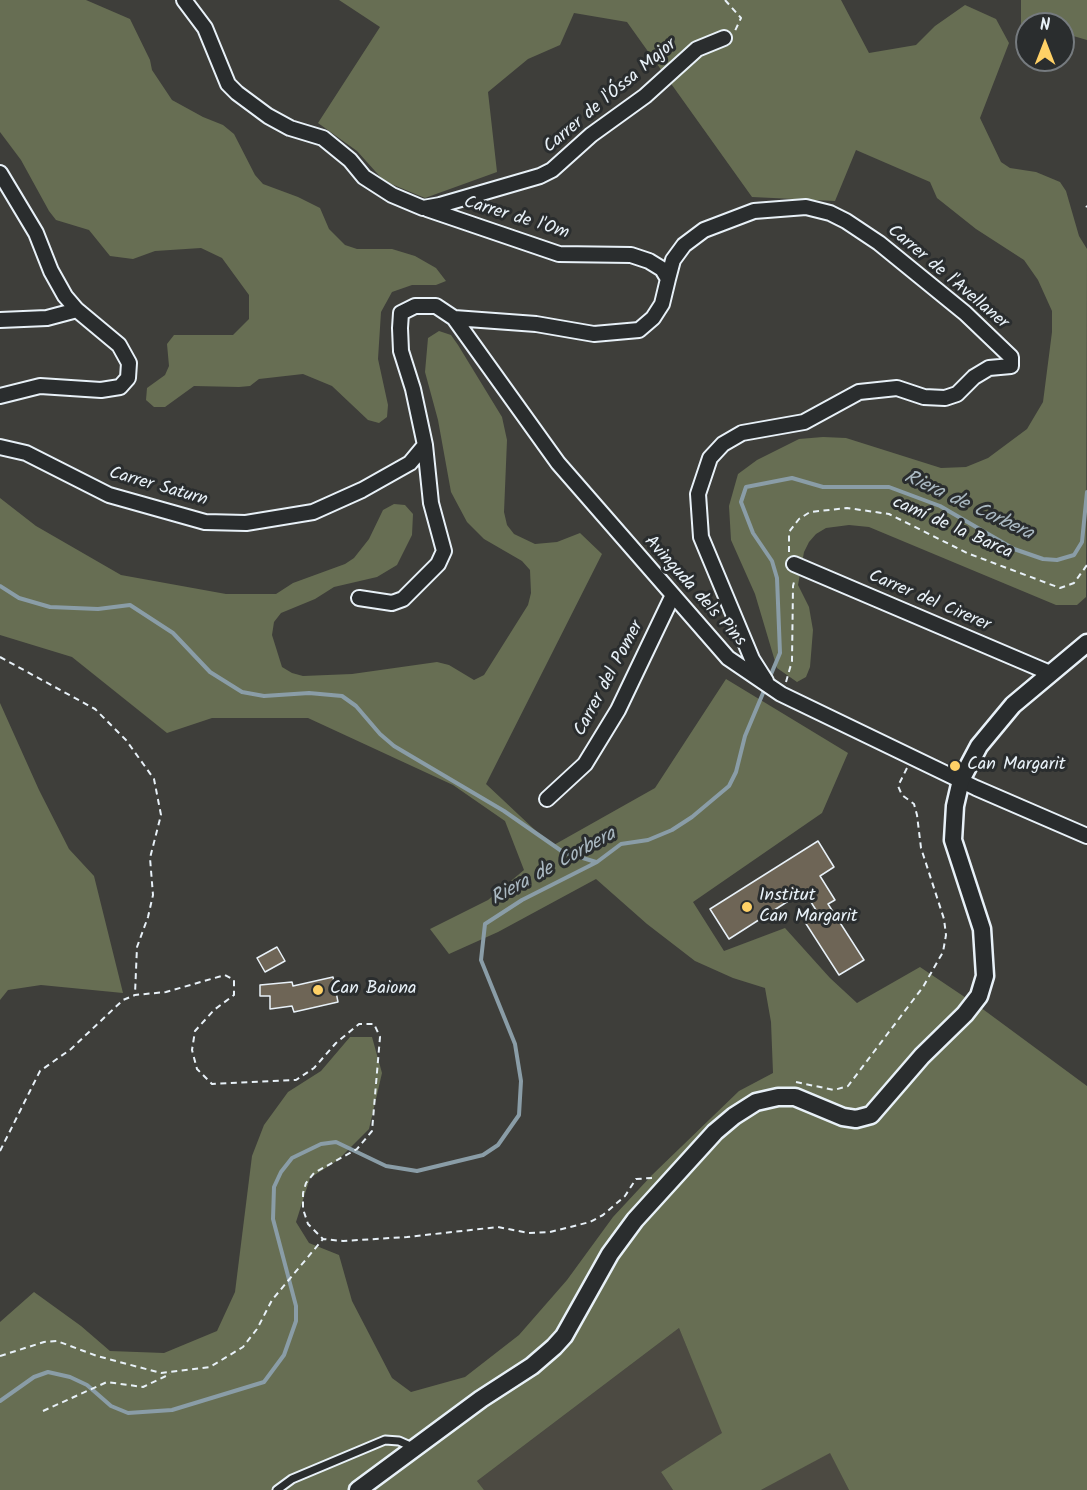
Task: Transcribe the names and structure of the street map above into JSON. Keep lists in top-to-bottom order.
{
  "streets": {
    "street": [
      "Carrer de l'Óssa Major",
      "Carrer de l'Om",
      "Carrer de l'Avellaner",
      "Carrer Saturn",
      "Avinguda dels Pins",
      "Carrer del Cirerer",
      "Carrer del Pomer"
    ],
    "path": ["camí de la Barca"]
  },
  "crossings": [
    ["Carrer de l'Óssa Major", "Carrer de l'Om"],
    ["Carrer de l'Om", "Carrer de l'Avellaner"],
    ["Carrer de l'Avellaner", "camí de la Barca"],
    ["Carrer de l'Avellaner", "Avinguda dels Pins"],
    ["camí de la Barca", "Avinguda dels Pins"],
    ["camí de la Barca", "Carrer del Cirerer"],
    ["Avinguda dels Pins", "Carrer del Pomer"]
  ],
  "water": ["Riera de Corbera"],
  "places": ["Can Margarit", "Institut Can Margarit", "Can Baiona"],
  "north": "top"
}
